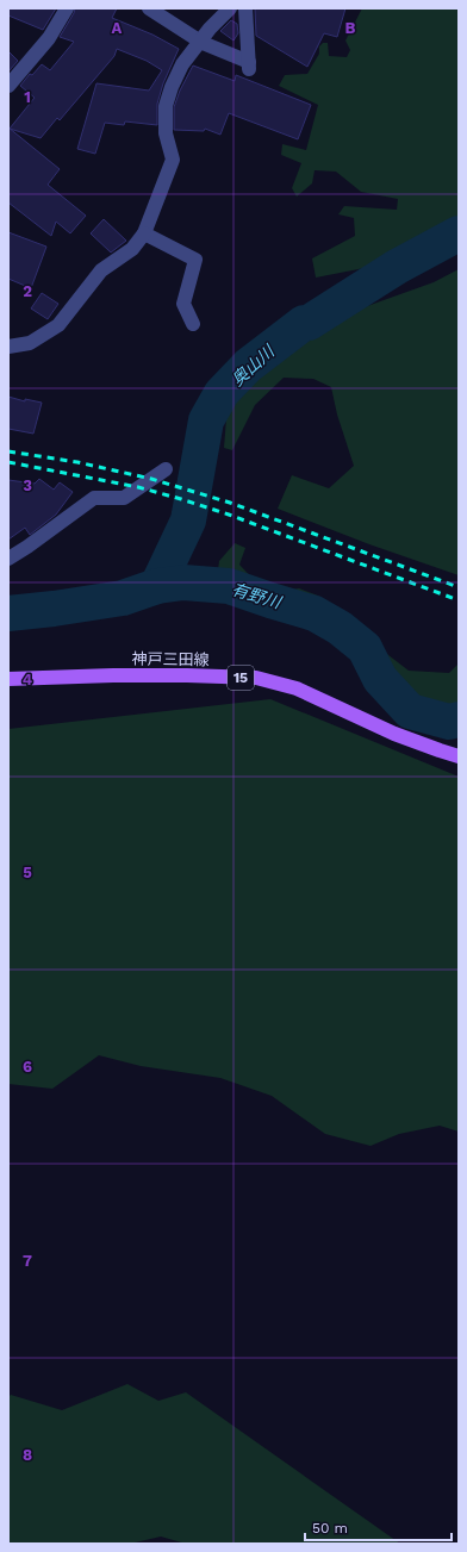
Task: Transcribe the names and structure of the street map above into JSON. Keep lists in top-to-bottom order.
{
  "streets": {
    "main road": ["神戸三田線", "15"]
  },
  "water": ["奥山川", "有野川"],
  "scale_bar": "50 m",
  "grid": {
    "columns": ["A", "B"],
    "rows": [
      "1",
      "2",
      "3",
      "4",
      "5",
      "6",
      "7",
      "8"
    ]
  }
}
